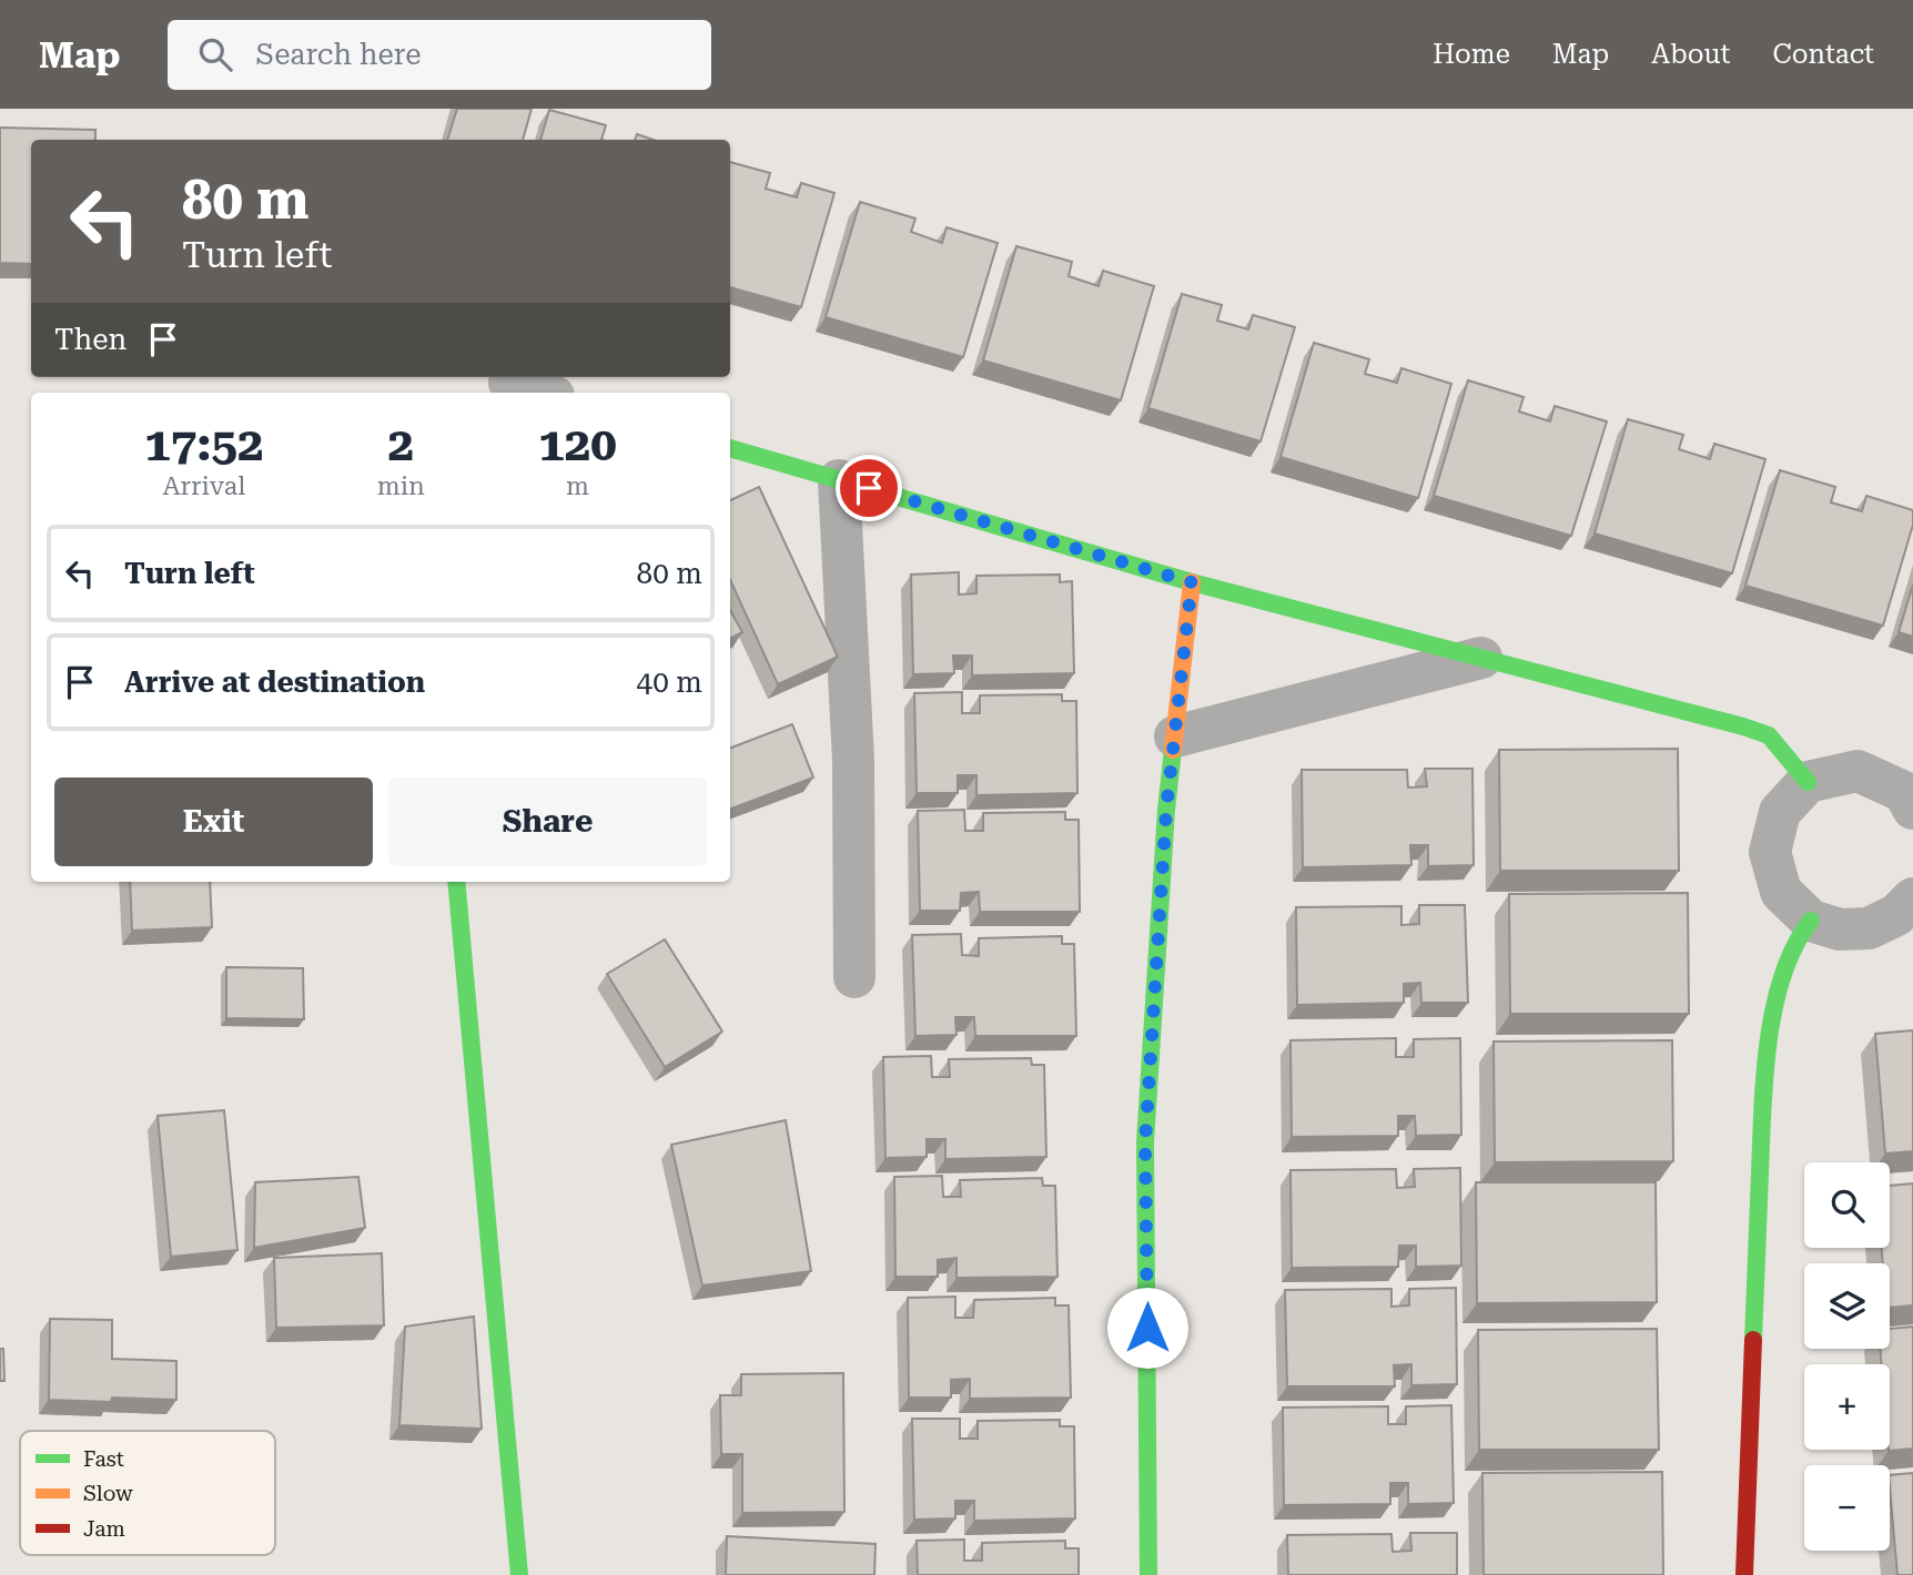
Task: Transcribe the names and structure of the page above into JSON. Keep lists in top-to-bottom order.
{
  "legend": ["Fast", "Slow", "Jam"],
  "page": {
    "header": "Map",
    "search": "Search here",
    "nav": [
      "Home",
      "Map",
      "About",
      "Contact"
    ],
    "turn": ["80 m", "Turn left"],
    "then": "Then",
    "eta": [
      "17:52",
      "Arrival",
      "2",
      "min",
      "120",
      "m"
    ],
    "list": [
      {
        "name": "Turn left",
        "value": "80 m"
      },
      {
        "name": "Arrive at destination",
        "value": "40 m"
      }
    ],
    "buttons": ["Exit", "Share"],
    "map_buttons": ["+", "−"]
  }
}
